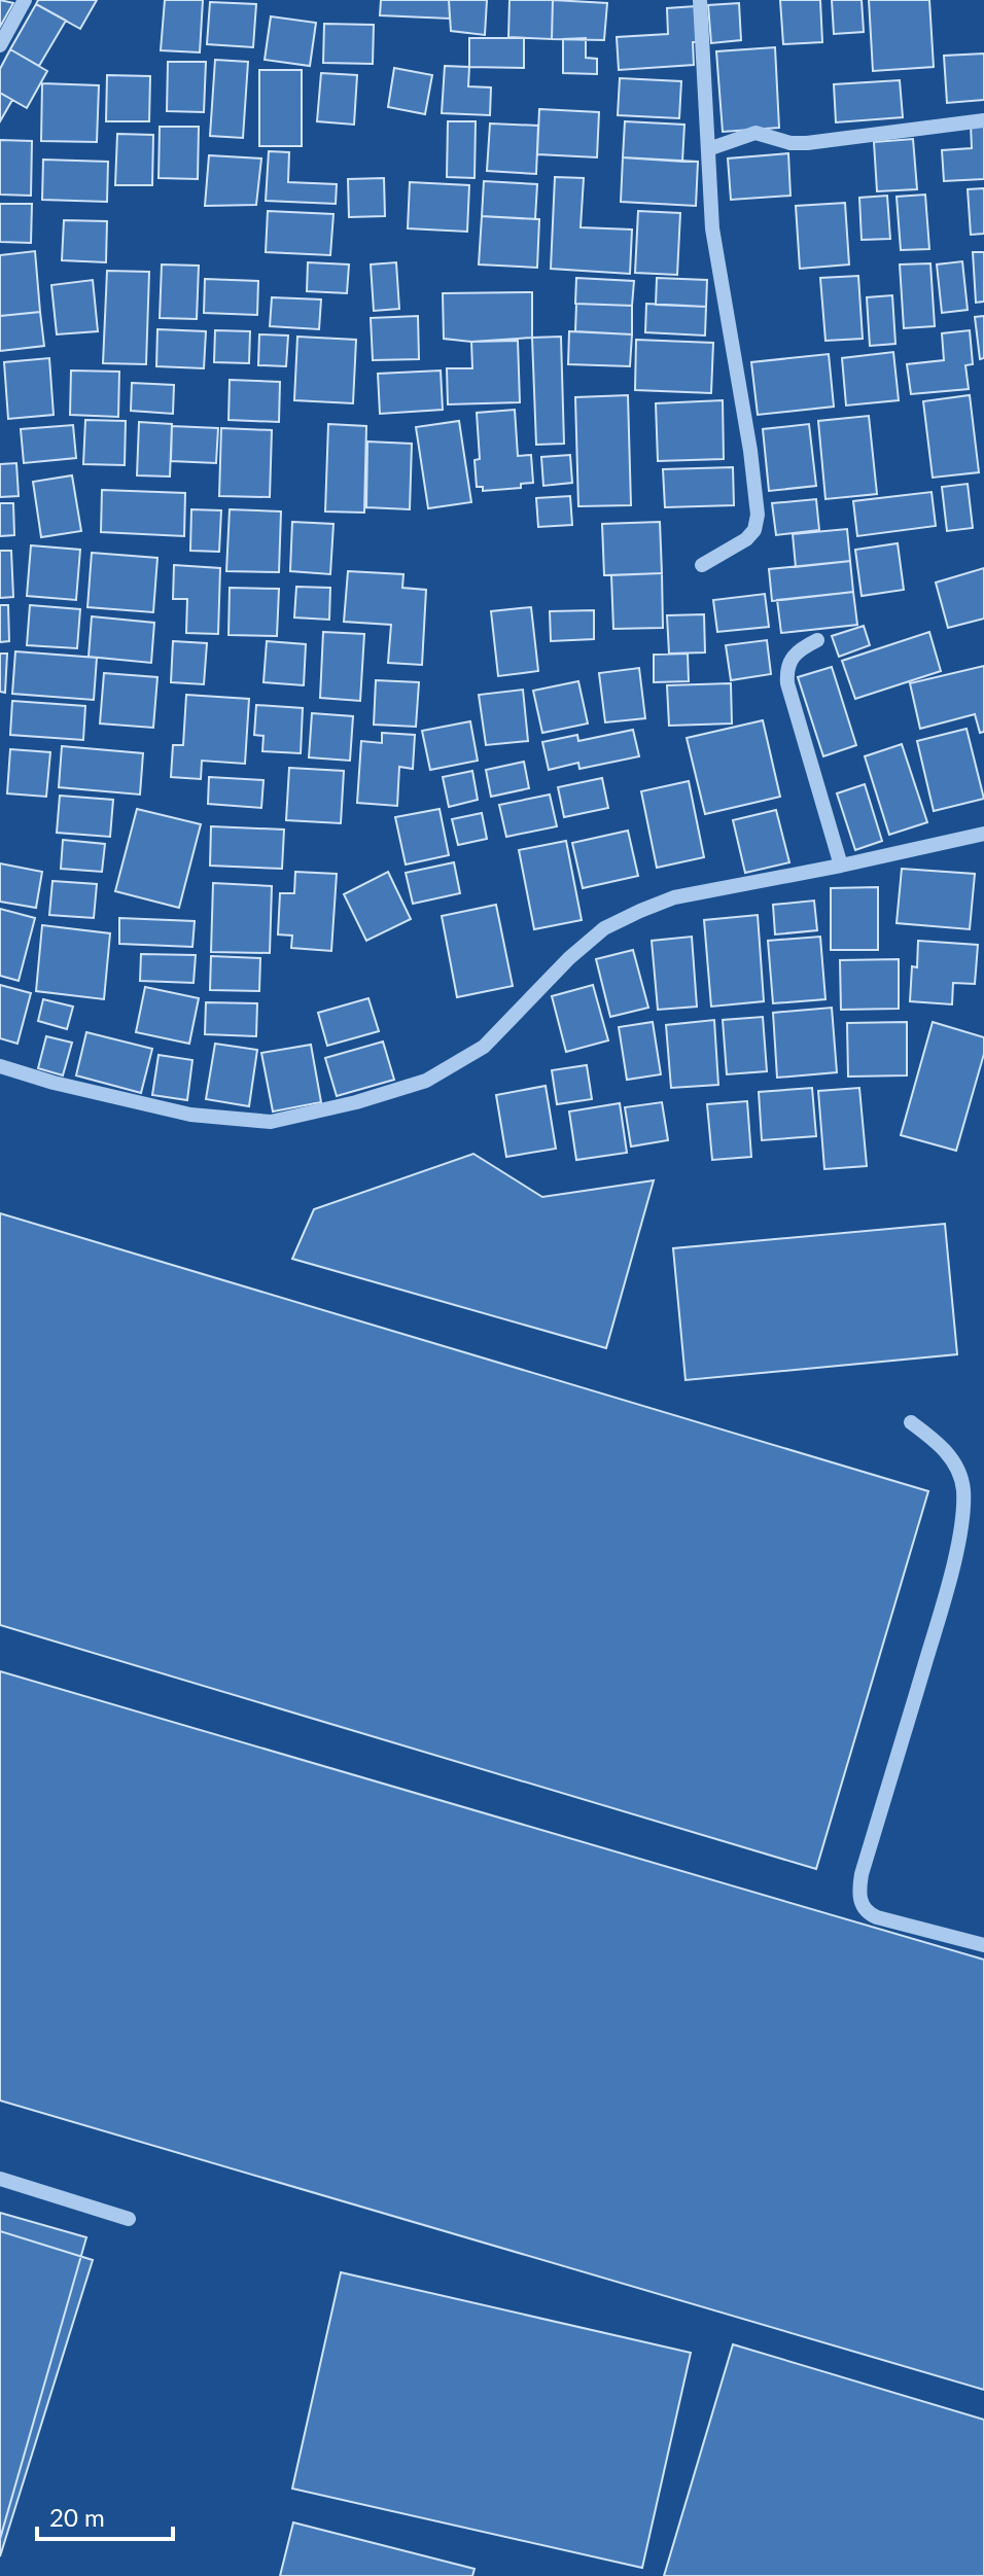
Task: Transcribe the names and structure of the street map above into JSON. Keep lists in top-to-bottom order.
{
  "scale_bar": "20 m"
}
